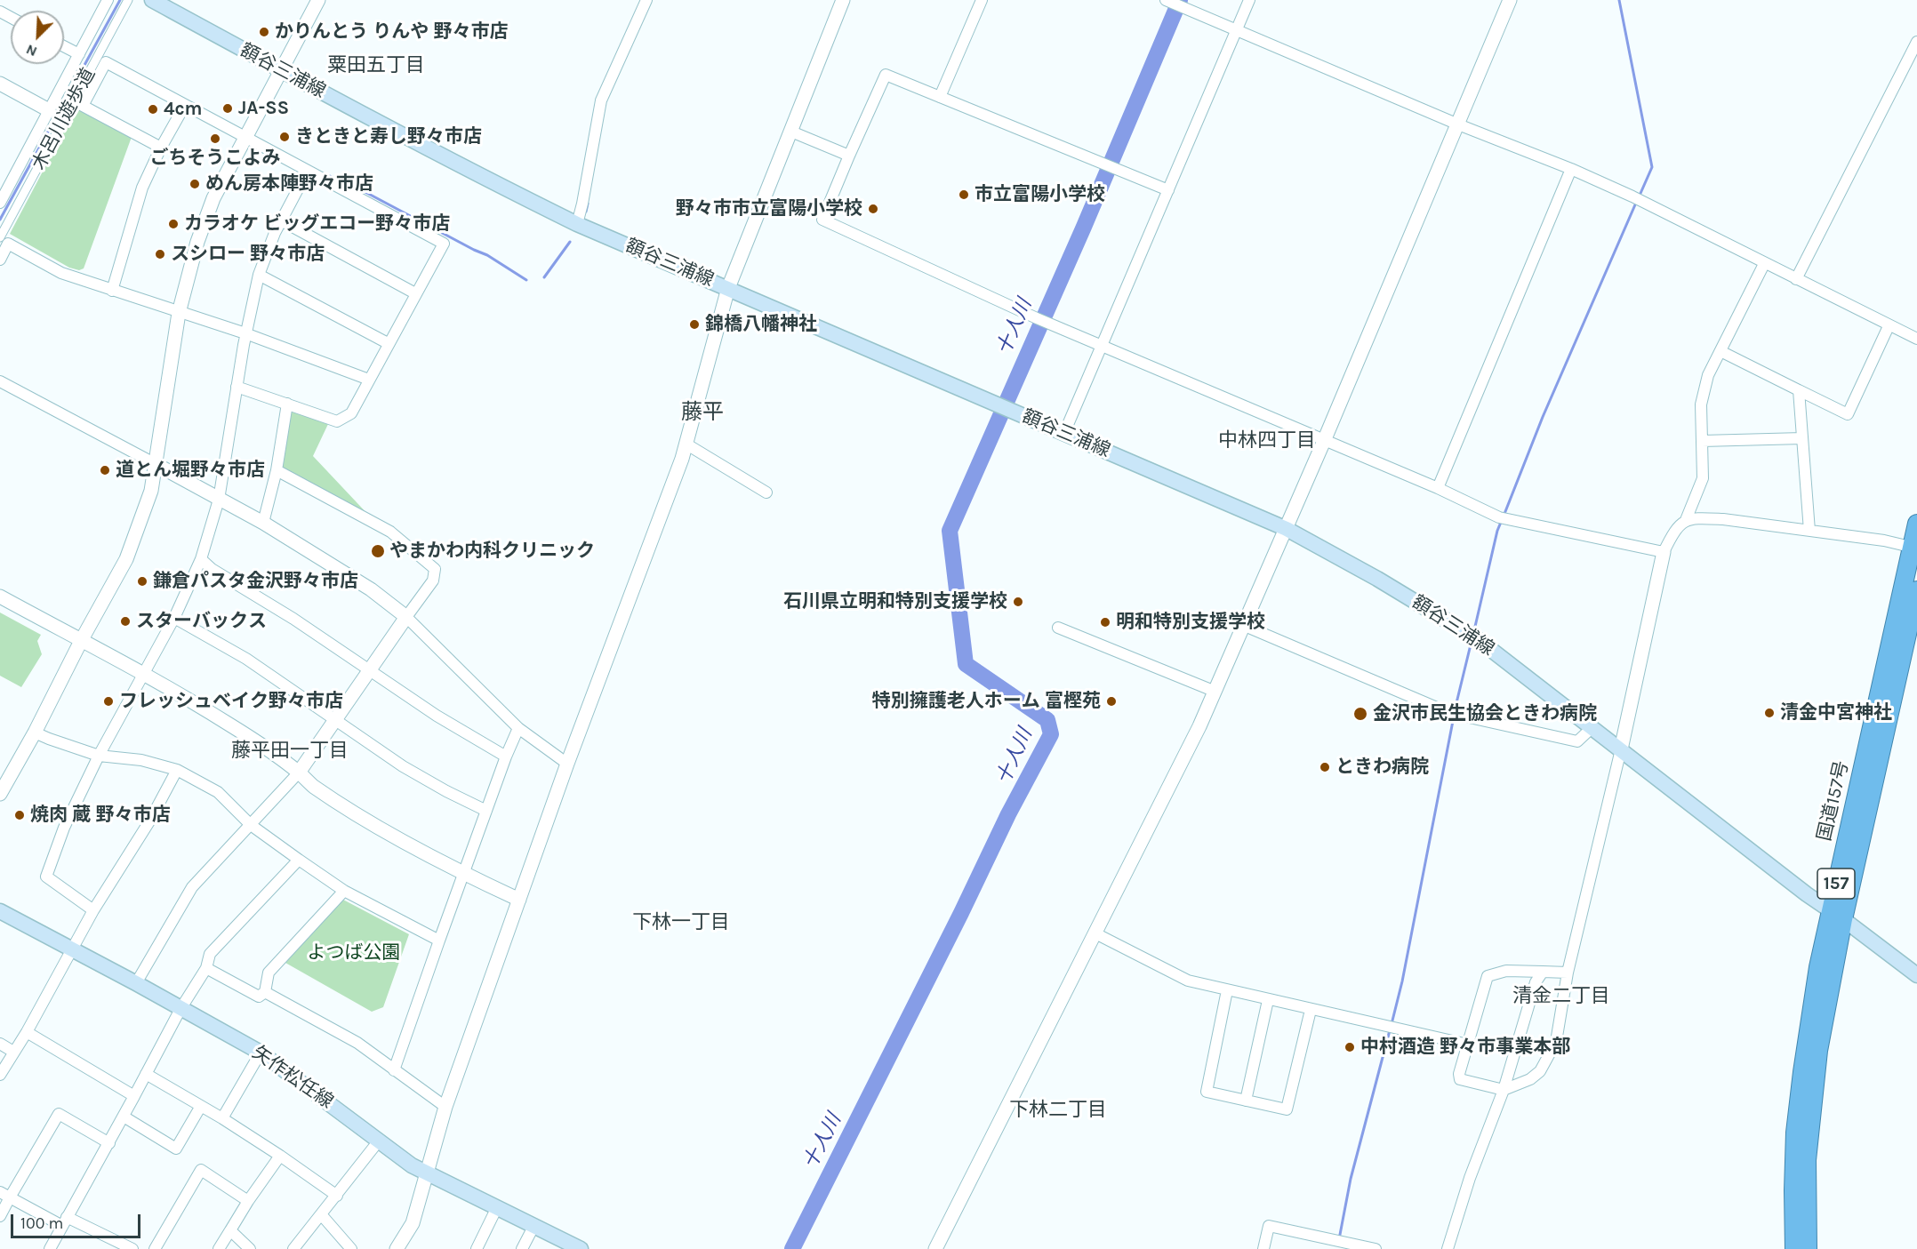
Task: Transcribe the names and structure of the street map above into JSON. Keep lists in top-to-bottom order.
{
  "streets": {
    "highway": ["国道157号", "157"],
    "main road": ["額谷三浦線", "矢作松任線"],
    "street": ["木呂川遊歩道"]
  },
  "crossings": [
    ["額谷三浦線", "国道157号"]
  ],
  "districts": [
    "粟田五丁目",
    "藤平",
    "中林四丁目",
    "藤平田一丁目",
    "下林一丁目",
    "清金二丁目",
    "下林二丁目"
  ],
  "water": ["十人川"],
  "parks": ["よつば公園"],
  "places": [
    "かりんとう りんや 野々市店",
    "JA-SS",
    "4cm",
    "きときと寿し野々市店",
    "ごちそうこよみ",
    "めん房本陣野々市店",
    "市立富陽小学校",
    "野々市市立富陽小学校",
    "カラオケ ビッグエコー野々市店",
    "スシロー 野々市店",
    "錦橋八幡神社",
    "道とん堀野々市店",
    "やまかわ内科クリニック",
    "鎌倉パスタ金沢野々市店",
    "石川県立明和特別支援学校",
    "スターバックス",
    "明和特別支援学校",
    "フレッシュベイク野々市店",
    "特別擁護老人ホーム 富樫苑",
    "清金中宮神社",
    "金沢市民生協会ときわ病院",
    "ときわ病院",
    "焼肉 蔵 野々市店",
    "中村酒造 野々市事業本部"
  ],
  "scale_bar": "100 m",
  "north": "bottom left"
}
